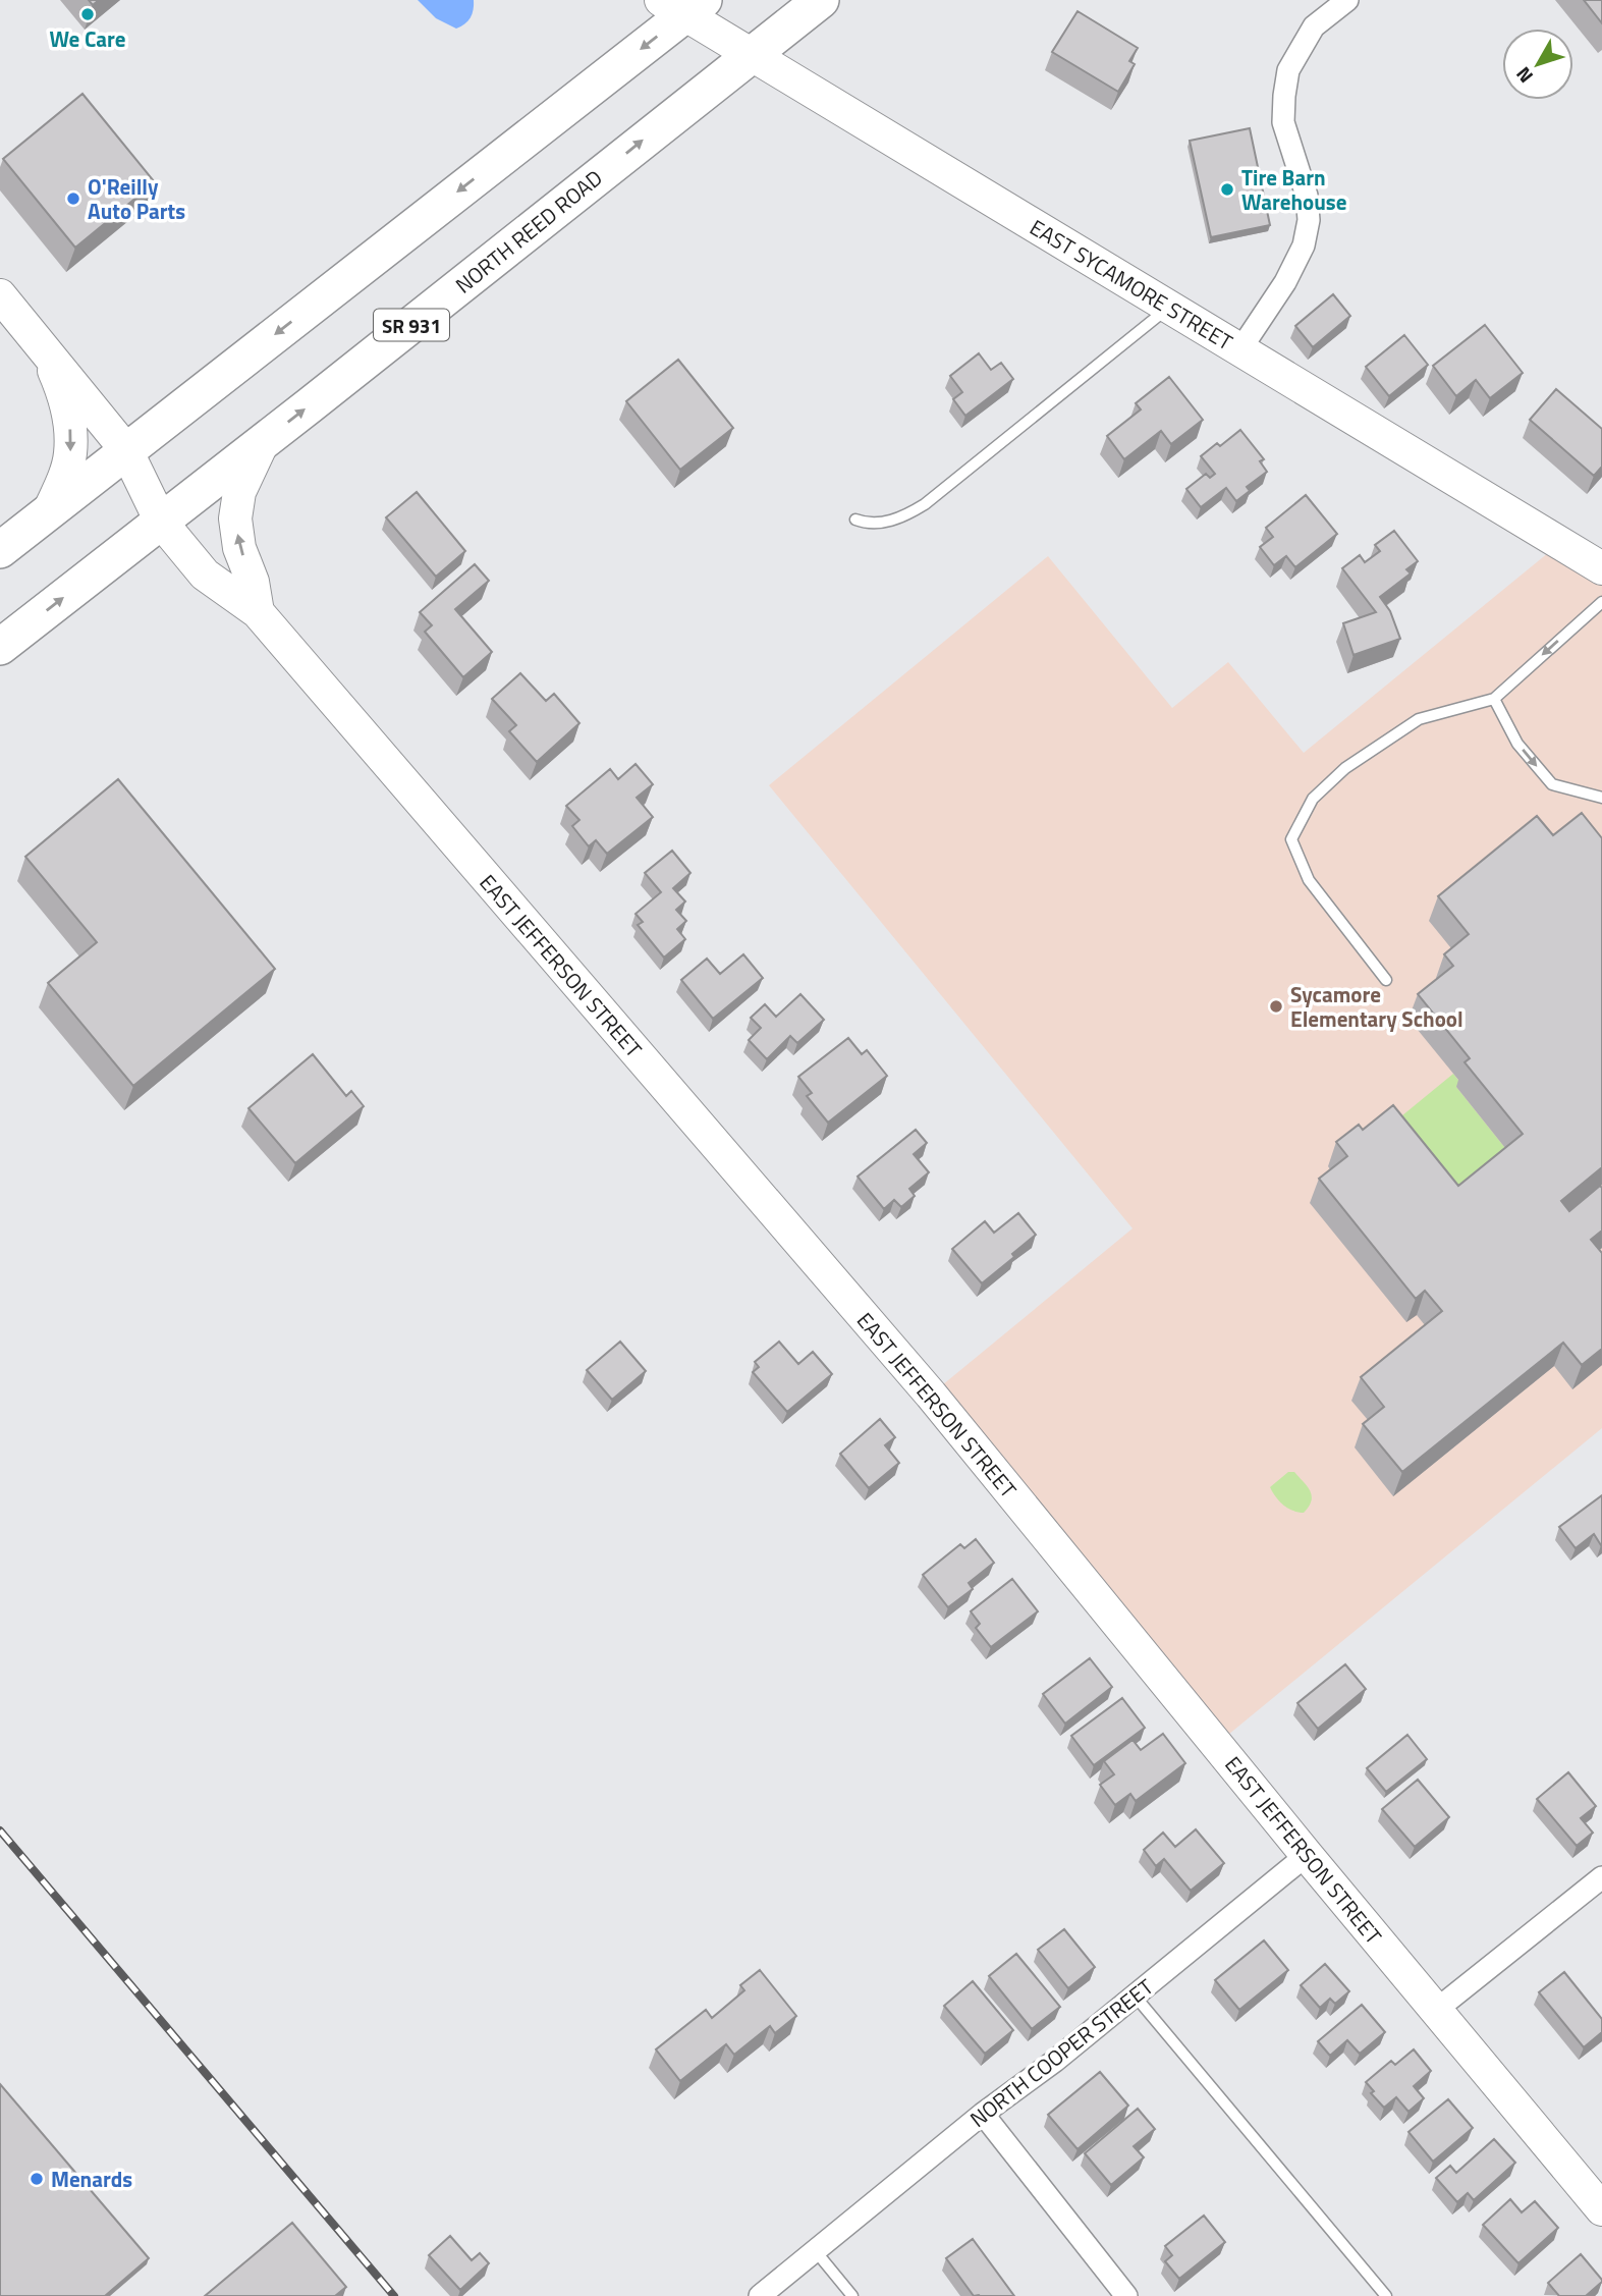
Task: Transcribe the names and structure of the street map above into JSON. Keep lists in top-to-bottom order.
{
  "streets": {
    "main road": ["NORTH REED ROAD", "SR 931"],
    "street": ["EAST SYCAMORE STREET", "EAST JEFFERSON STREET", "NORTH COOPER STREET"]
  },
  "crossings": [
    ["NORTH REED ROAD", "EAST SYCAMORE STREET"],
    ["NORTH REED ROAD", "EAST JEFFERSON STREET"],
    ["EAST JEFFERSON STREET", "NORTH COOPER STREET"]
  ],
  "places": [
    "We Care",
    "Tire Barn Warehouse",
    "O'Reilly Auto Parts",
    "Sycamore Elementary School",
    "Menards"
  ],
  "north": "bottom left"
}
